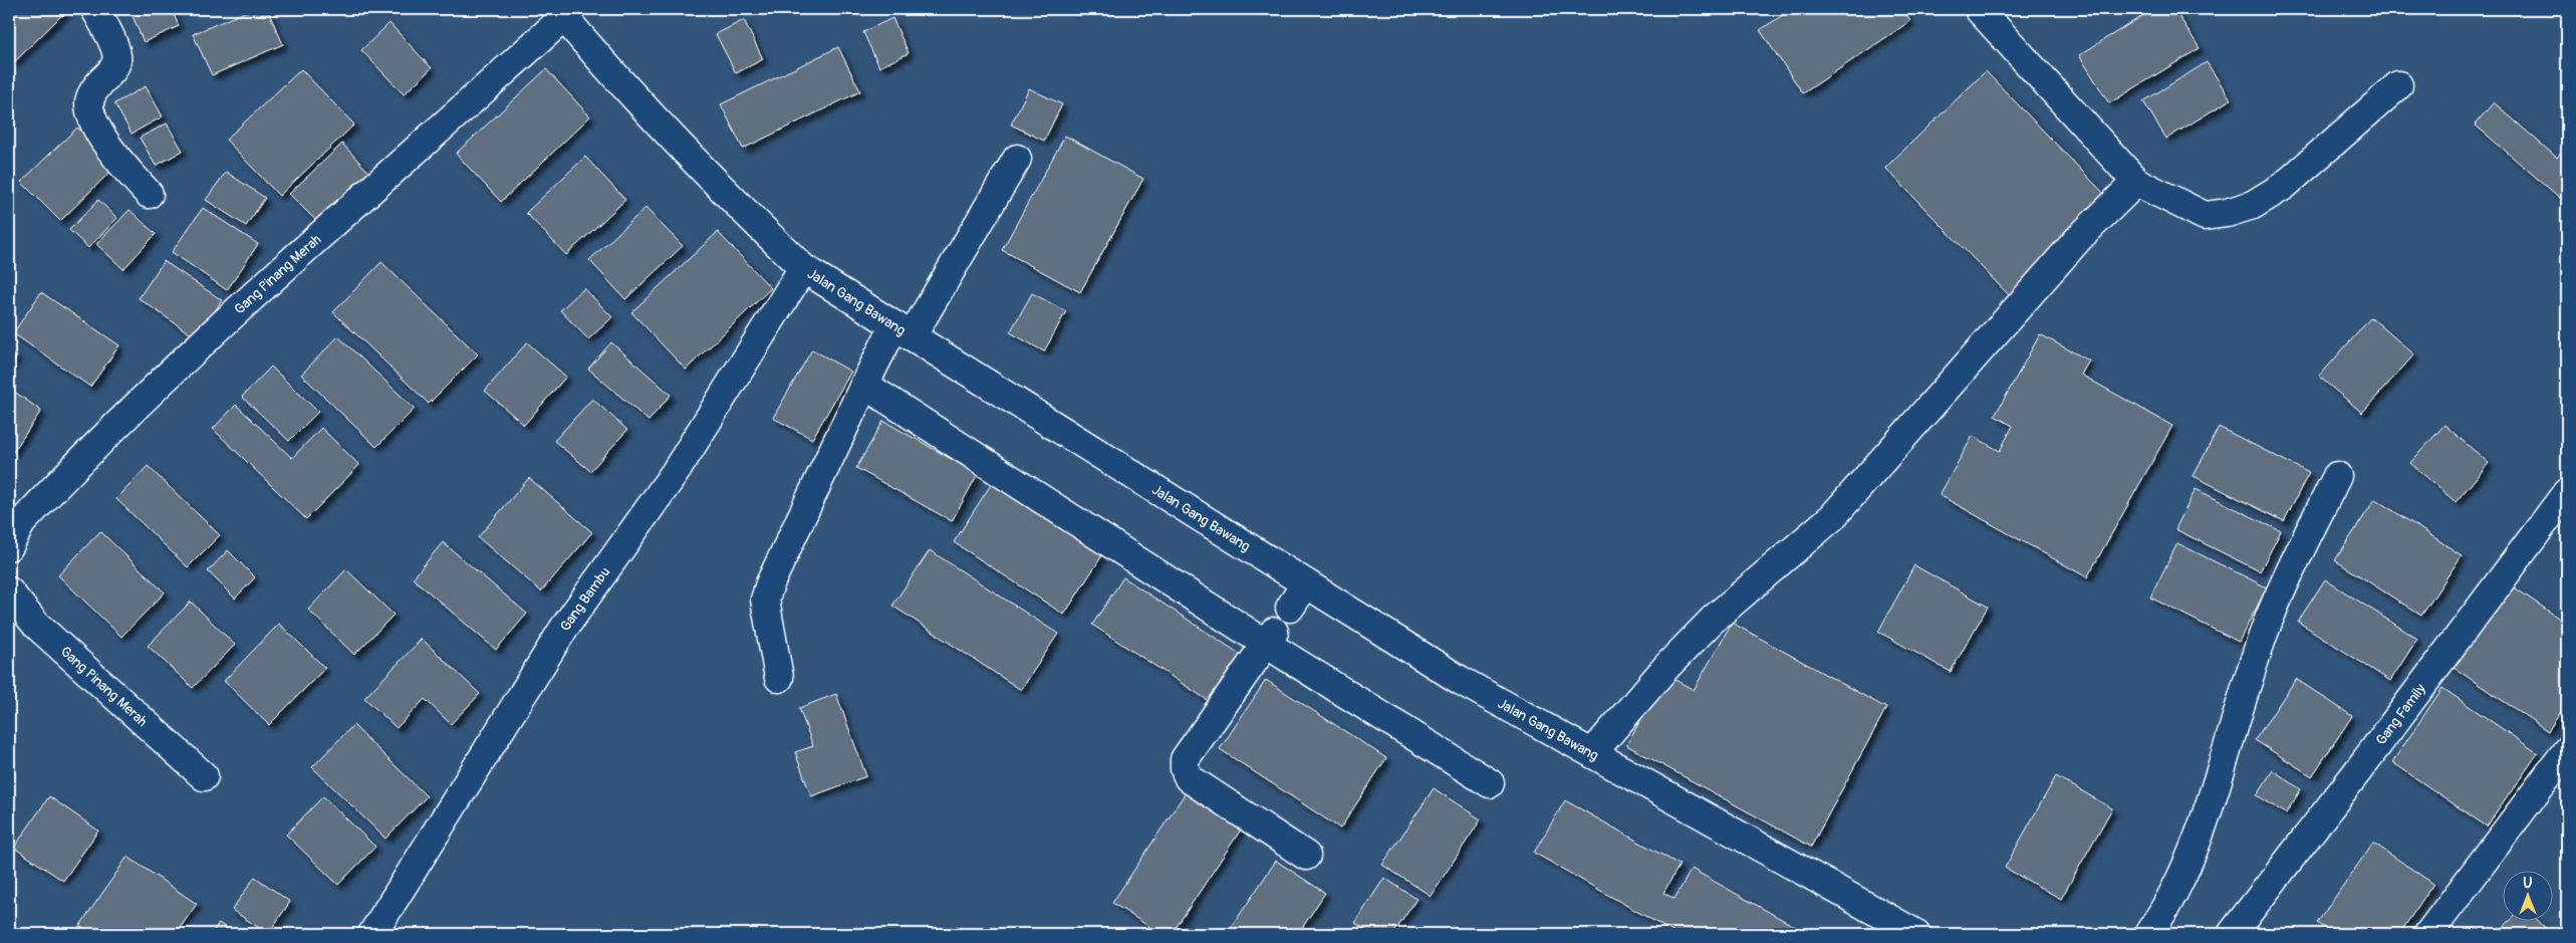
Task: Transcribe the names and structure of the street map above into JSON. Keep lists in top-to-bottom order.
{
  "streets": {
    "street": [
      "Gang Pinang Merah",
      "Jalan Gang Bawang",
      "Gang Bambu",
      "Gang Family"
    ]
  },
  "crossings": [
    ["Gang Pinang Merah", "Jalan Gang Bawang"],
    ["Jalan Gang Bawang", "Gang Bambu"]
  ],
  "north": "top"
}
